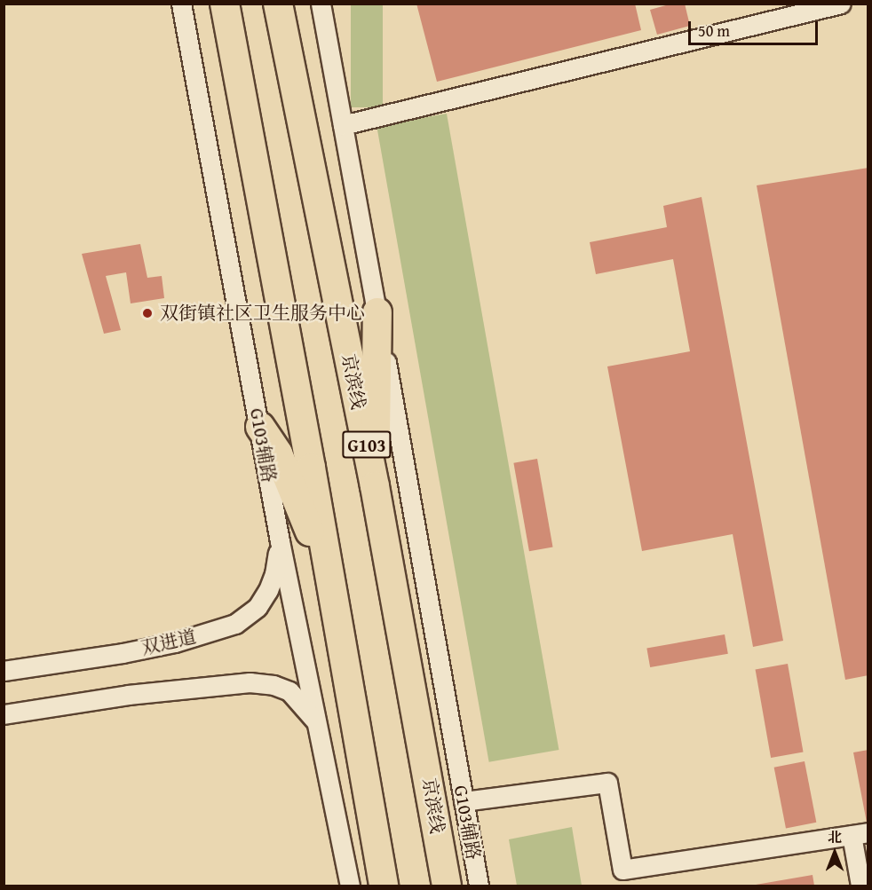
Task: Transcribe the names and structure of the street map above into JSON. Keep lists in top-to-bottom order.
{
  "streets": {
    "highway": ["京滨线", "G103"],
    "street": ["G103辅路", "双进道"]
  },
  "crossings": [
    ["G103辅路", "双进道"]
  ],
  "places": ["双街镇社区卫生服务中心"],
  "scale_bar": "50 m",
  "north": "top"
}
